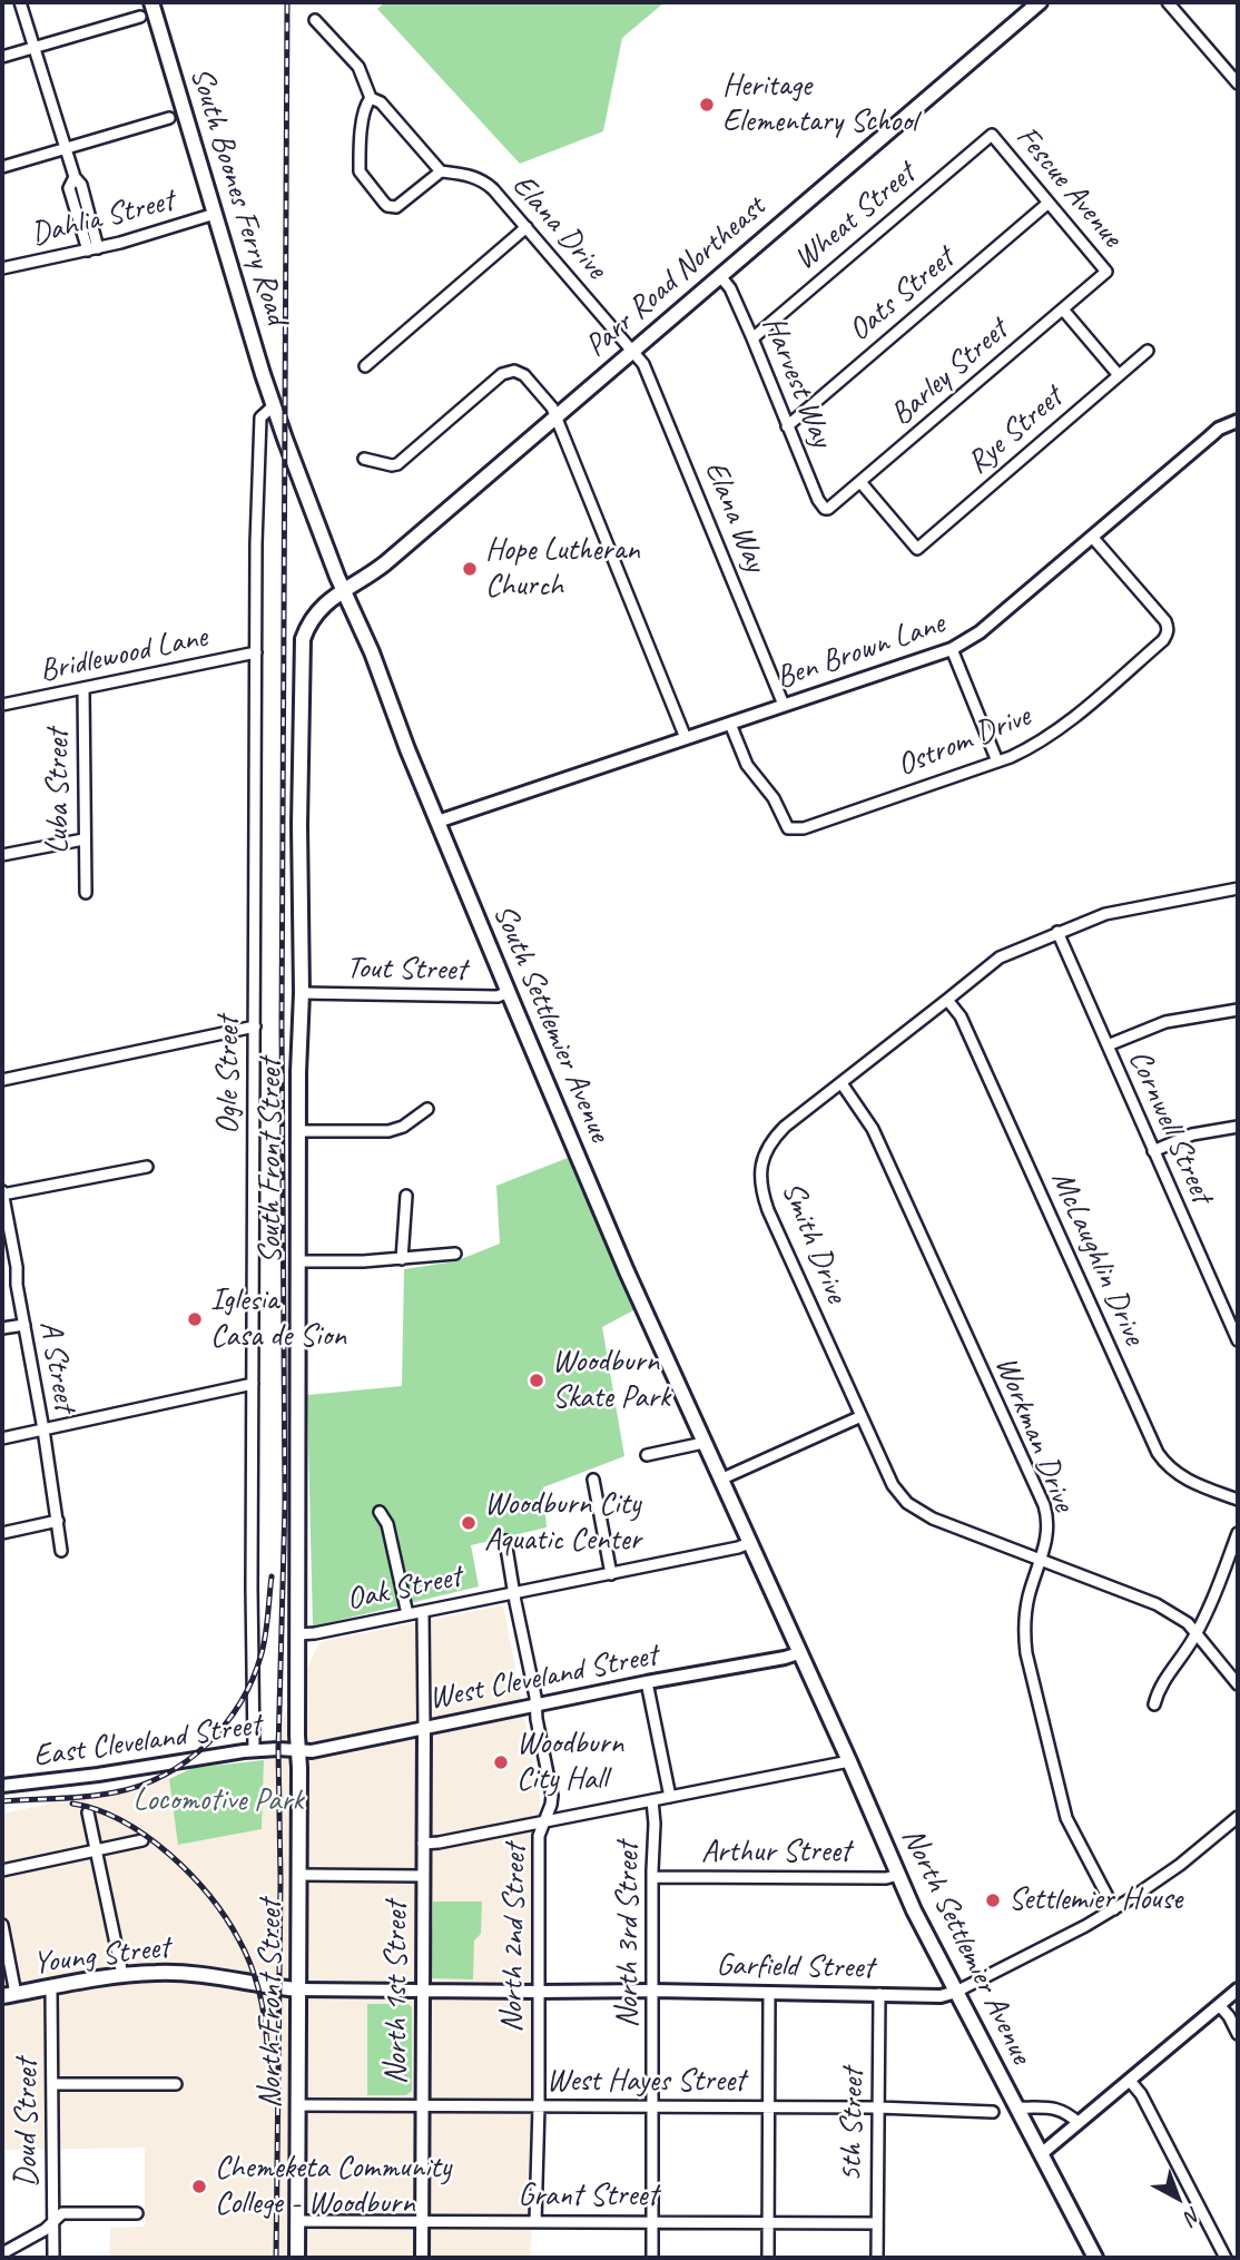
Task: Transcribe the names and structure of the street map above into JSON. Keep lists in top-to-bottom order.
{
  "streets": {
    "main road": [
      "South Boones Ferry Road",
      "Parr Road Northeast",
      "South Settlemier Avenue",
      "South Front Street",
      "North Settlemier Avenue",
      "Young Street",
      "North Front Street"
    ],
    "street": [
      "Fescue Avenue",
      "Wheat Street",
      "Dahlia Street",
      "Elana Drive",
      "Oats Street",
      "Barley Street",
      "Harvest Way",
      "Rye Street",
      "Elana Way",
      "Ben Brown Lane",
      "Bridlewood Lane",
      "Ostrom Drive",
      "Luba Street",
      "Tout Street",
      "Ogle Street",
      "Cornwell Street",
      "Smith Drive",
      "McLaughlin Drive",
      "A Street",
      "Workman Drive",
      "Oak Street",
      "West Cleveland Street",
      "East Cleveland Street",
      "Arthur Street",
      "North 3rd Street",
      "North 2nd Street",
      "Garfield Street",
      "North 1st Street",
      "West Hayes Street",
      "Doud Street",
      "5th Street",
      "Grant Street"
    ]
  },
  "crossings": [
    ["Fescue Avenue", "Wheat Street"],
    ["Fescue Avenue", "Oats Street"],
    ["Fescue Avenue", "Barley Street"],
    ["South Boones Ferry Road", "Dahlia Street"],
    ["South Boones Ferry Road", "South Settlemier Avenue"],
    ["South Boones Ferry Road", "Ogle Street"],
    ["Wheat Street", "Harvest Way"],
    ["Elana Drive", "Parr Road Northeast"],
    ["Elana Drive", "Elana Way"],
    ["Parr Road Northeast", "Harvest Way"],
    ["Parr Road Northeast", "Elana Way"],
    ["Parr Road Northeast", "South Settlemier Avenue"],
    ["Parr Road Northeast", "South Front Street"],
    ["Oats Street", "Harvest Way"],
    ["Barley Street", "Harvest Way"],
    ["Barley Street", "Rye Street"],
    ["Elana Way", "Ben Brown Lane"],
    ["Ben Brown Lane", "Ostrom Drive"],
    ["Ben Brown Lane", "South Settlemier Avenue"],
    ["Bridlewood Lane", "Luba Street"],
    ["Bridlewood Lane", "Ogle Street"],
    ["Tout Street", "South Settlemier Avenue"],
    ["Tout Street", "South Front Street"],
    ["South Settlemier Avenue", "Ogle Street"],
    ["South Settlemier Avenue", "South Front Street"],
    ["South Settlemier Avenue", "Oak Street"],
    ["South Settlemier Avenue", "West Cleveland Street"],
    ["South Settlemier Avenue", "North Settlemier Avenue"],
    ["Ogle Street", "East Cleveland Street"],
    ["Cornwell Street", "Smith Drive"],
    ["South Front Street", "Oak Street"],
    ["South Front Street", "West Cleveland Street"],
    ["South Front Street", "East Cleveland Street"],
    ["South Front Street", "North Front Street"],
    ["Smith Drive", "McLaughlin Drive"],
    ["Smith Drive", "Workman Drive"],
    ["Workman Drive", "Garfield Street"],
    ["Oak Street", "North 2nd Street"],
    ["West Cleveland Street", "East Cleveland Street"],
    ["West Cleveland Street", "North 2nd Street"],
    ["West Cleveland Street", "North Settlemier Avenue"],
    ["West Cleveland Street", "North 1st Street"],
    ["West Cleveland Street", "North Front Street"],
    ["East Cleveland Street", "North Front Street"],
    ["Arthur Street", "North 3rd Street"],
    ["Arthur Street", "North Settlemier Avenue"],
    ["North 3rd Street", "Garfield Street"],
    ["North 3rd Street", "West Hayes Street"],
    ["North 3rd Street", "Grant Street"],
    ["North 2nd Street", "Garfield Street"],
    ["North 2nd Street", "West Hayes Street"],
    ["North 2nd Street", "Grant Street"],
    ["North Settlemier Avenue", "Garfield Street"],
    ["Young Street", "Garfield Street"],
    ["Young Street", "North Front Street"],
    ["Young Street", "Doud Street"],
    ["Garfield Street", "North 1st Street"],
    ["Garfield Street", "North Front Street"],
    ["Garfield Street", "5th Street"],
    ["North 1st Street", "West Hayes Street"],
    ["North 1st Street", "Grant Street"],
    ["North Front Street", "West Hayes Street"],
    ["North Front Street", "Grant Street"],
    ["West Hayes Street", "5th Street"],
    ["5th Street", "Grant Street"]
  ],
  "parks": ["Locomotive Park"],
  "places": [
    "Heritage Elementary School",
    "Hope Lutheran Church",
    "Iglesia Casa de Sion",
    "Woodburn Skate Park",
    "Woodburn City Aquatic Center",
    "Woodburn City Hall",
    "Settlemier House",
    "Chemeketa Community College - Woodburn"
  ],
  "north": "bottom right"
}
